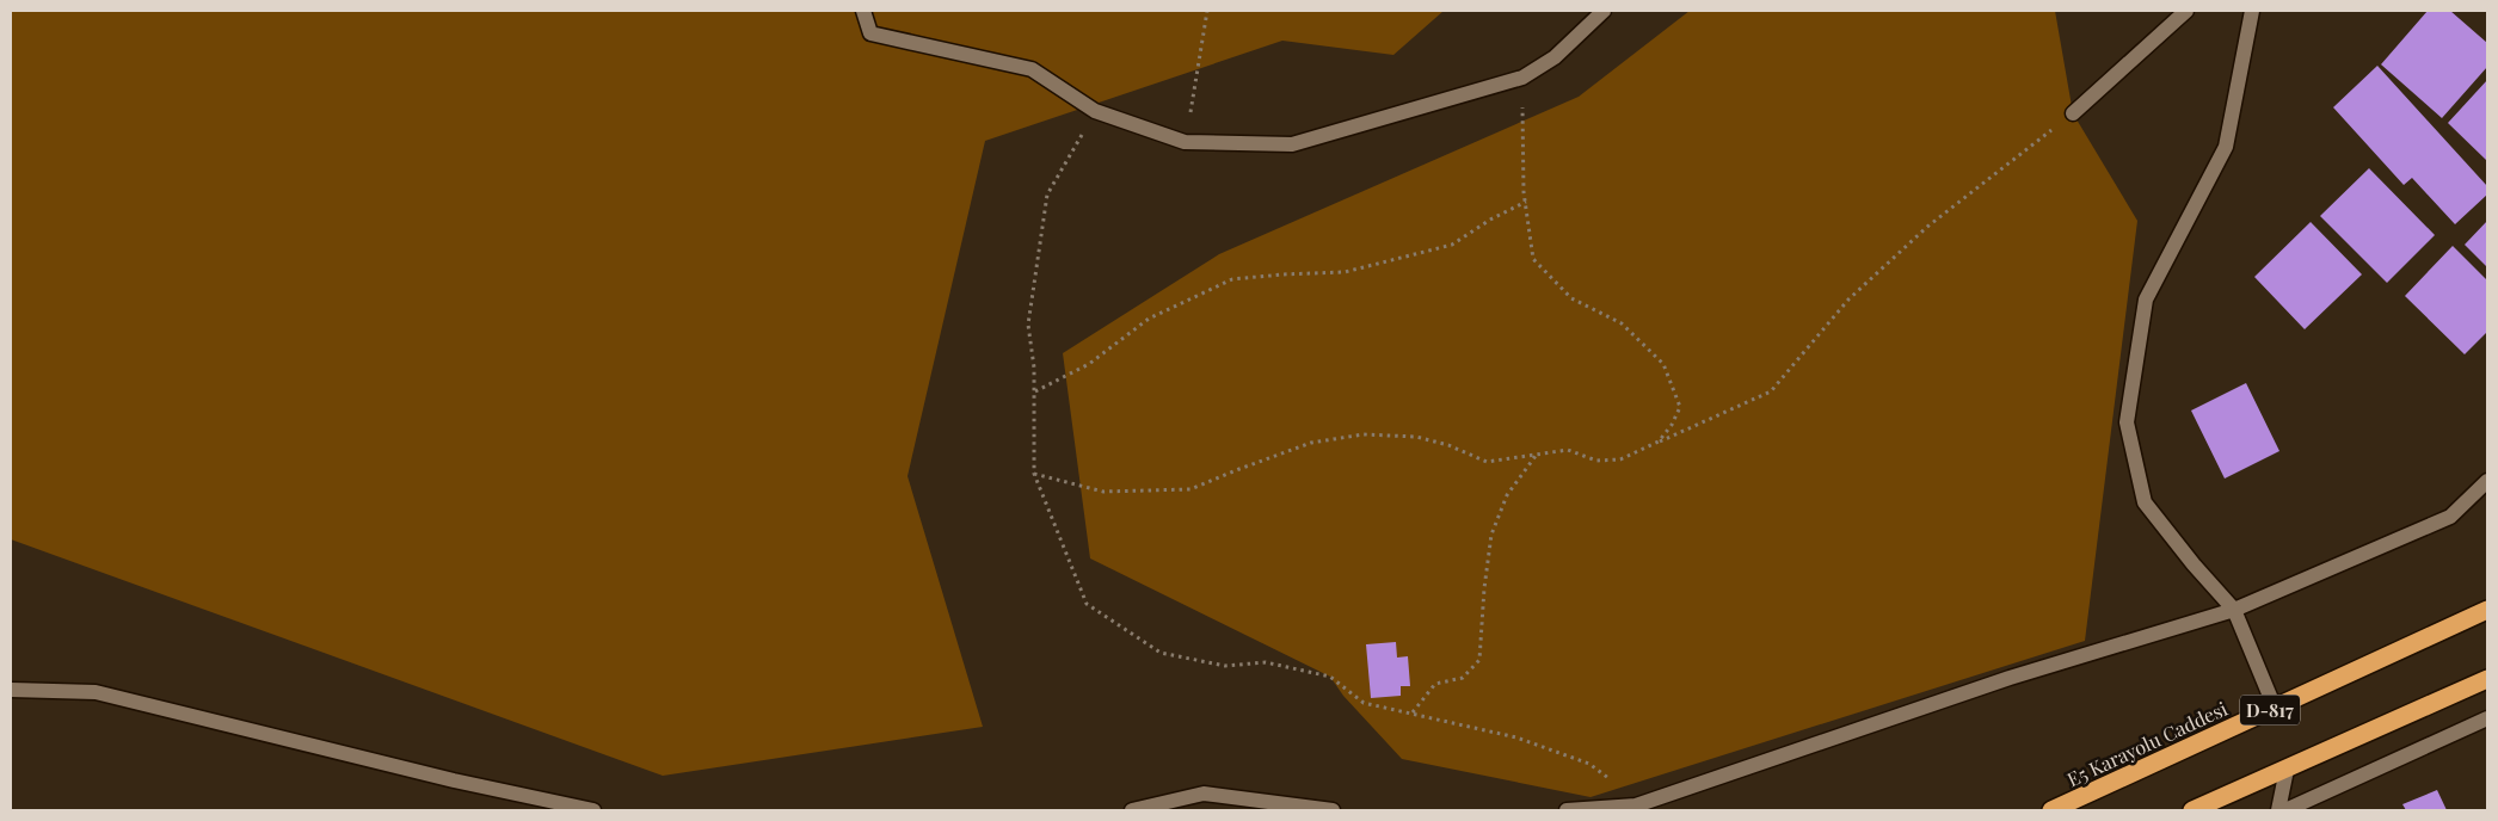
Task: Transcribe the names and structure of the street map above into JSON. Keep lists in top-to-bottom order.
{
  "streets": {
    "highway": ["D-817", "E5 Karayolu Caddesi"]
  }
}
